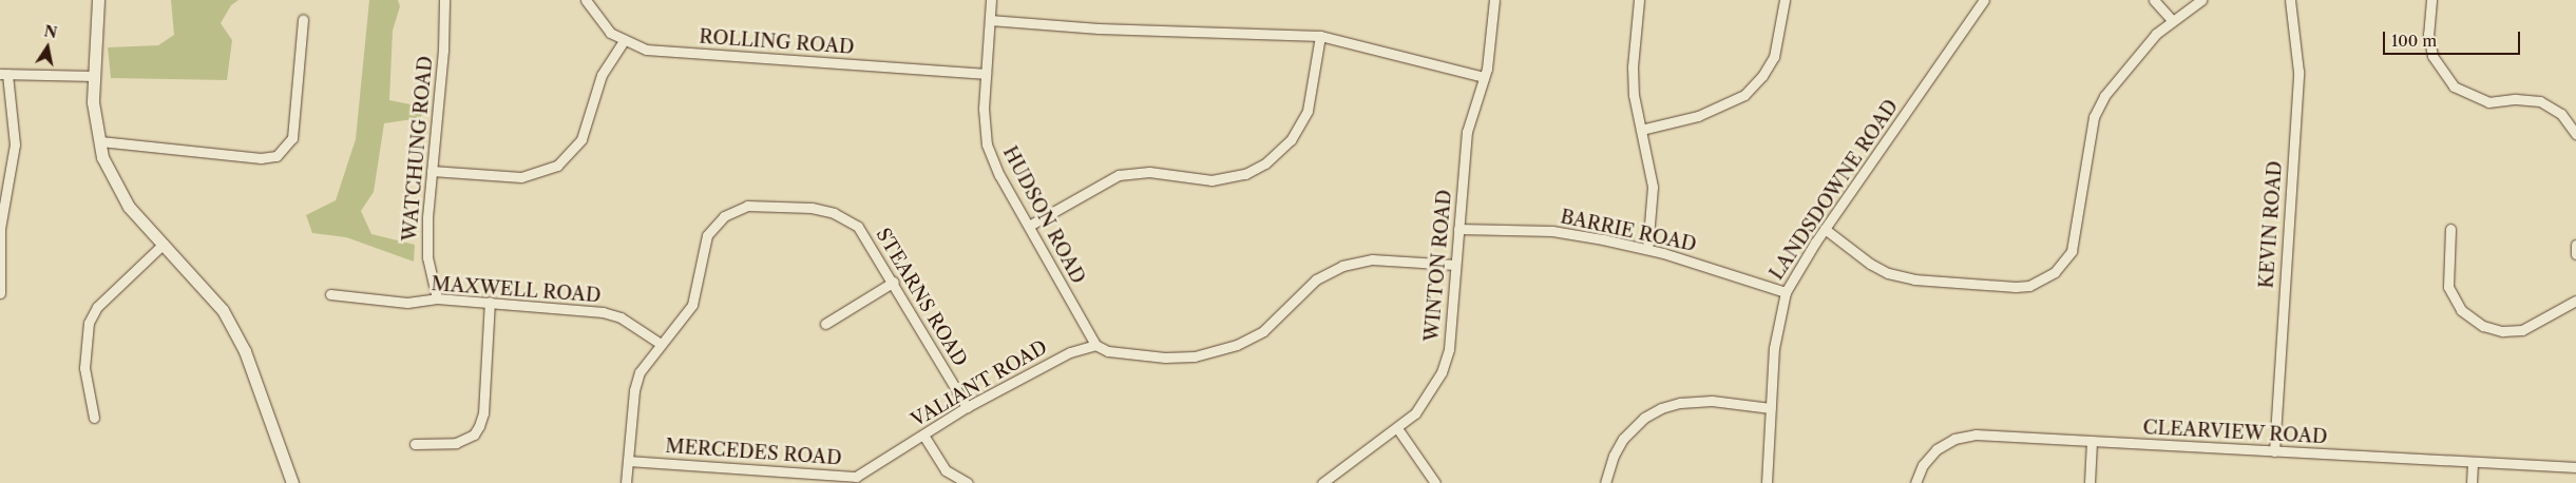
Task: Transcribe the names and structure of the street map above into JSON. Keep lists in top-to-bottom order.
{
  "streets": {
    "street": [
      "ROLLING ROAD",
      "WATCHUNG ROAD",
      "LANDSDOWNE ROAD",
      "HUDSON ROAD",
      "KEVIN ROAD",
      "BARRIE ROAD",
      "WINTON ROAD",
      "MAXWELL ROAD",
      "STEARNS ROAD",
      "VALIANT ROAD",
      "CLEARVIEW ROAD",
      "MERCEDES ROAD"
    ]
  },
  "crossings": [
    ["ROLLING ROAD", "HUDSON ROAD"],
    ["WATCHUNG ROAD", "MAXWELL ROAD"],
    ["LANDSDOWNE ROAD", "BARRIE ROAD"],
    ["HUDSON ROAD", "VALIANT ROAD"],
    ["KEVIN ROAD", "CLEARVIEW ROAD"],
    ["BARRIE ROAD", "WINTON ROAD"],
    ["MAXWELL ROAD", "STEARNS ROAD"],
    ["STEARNS ROAD", "VALIANT ROAD"],
    ["STEARNS ROAD", "MERCEDES ROAD"],
    ["VALIANT ROAD", "MERCEDES ROAD"]
  ],
  "scale_bar": "100 m",
  "north": "top"
}
